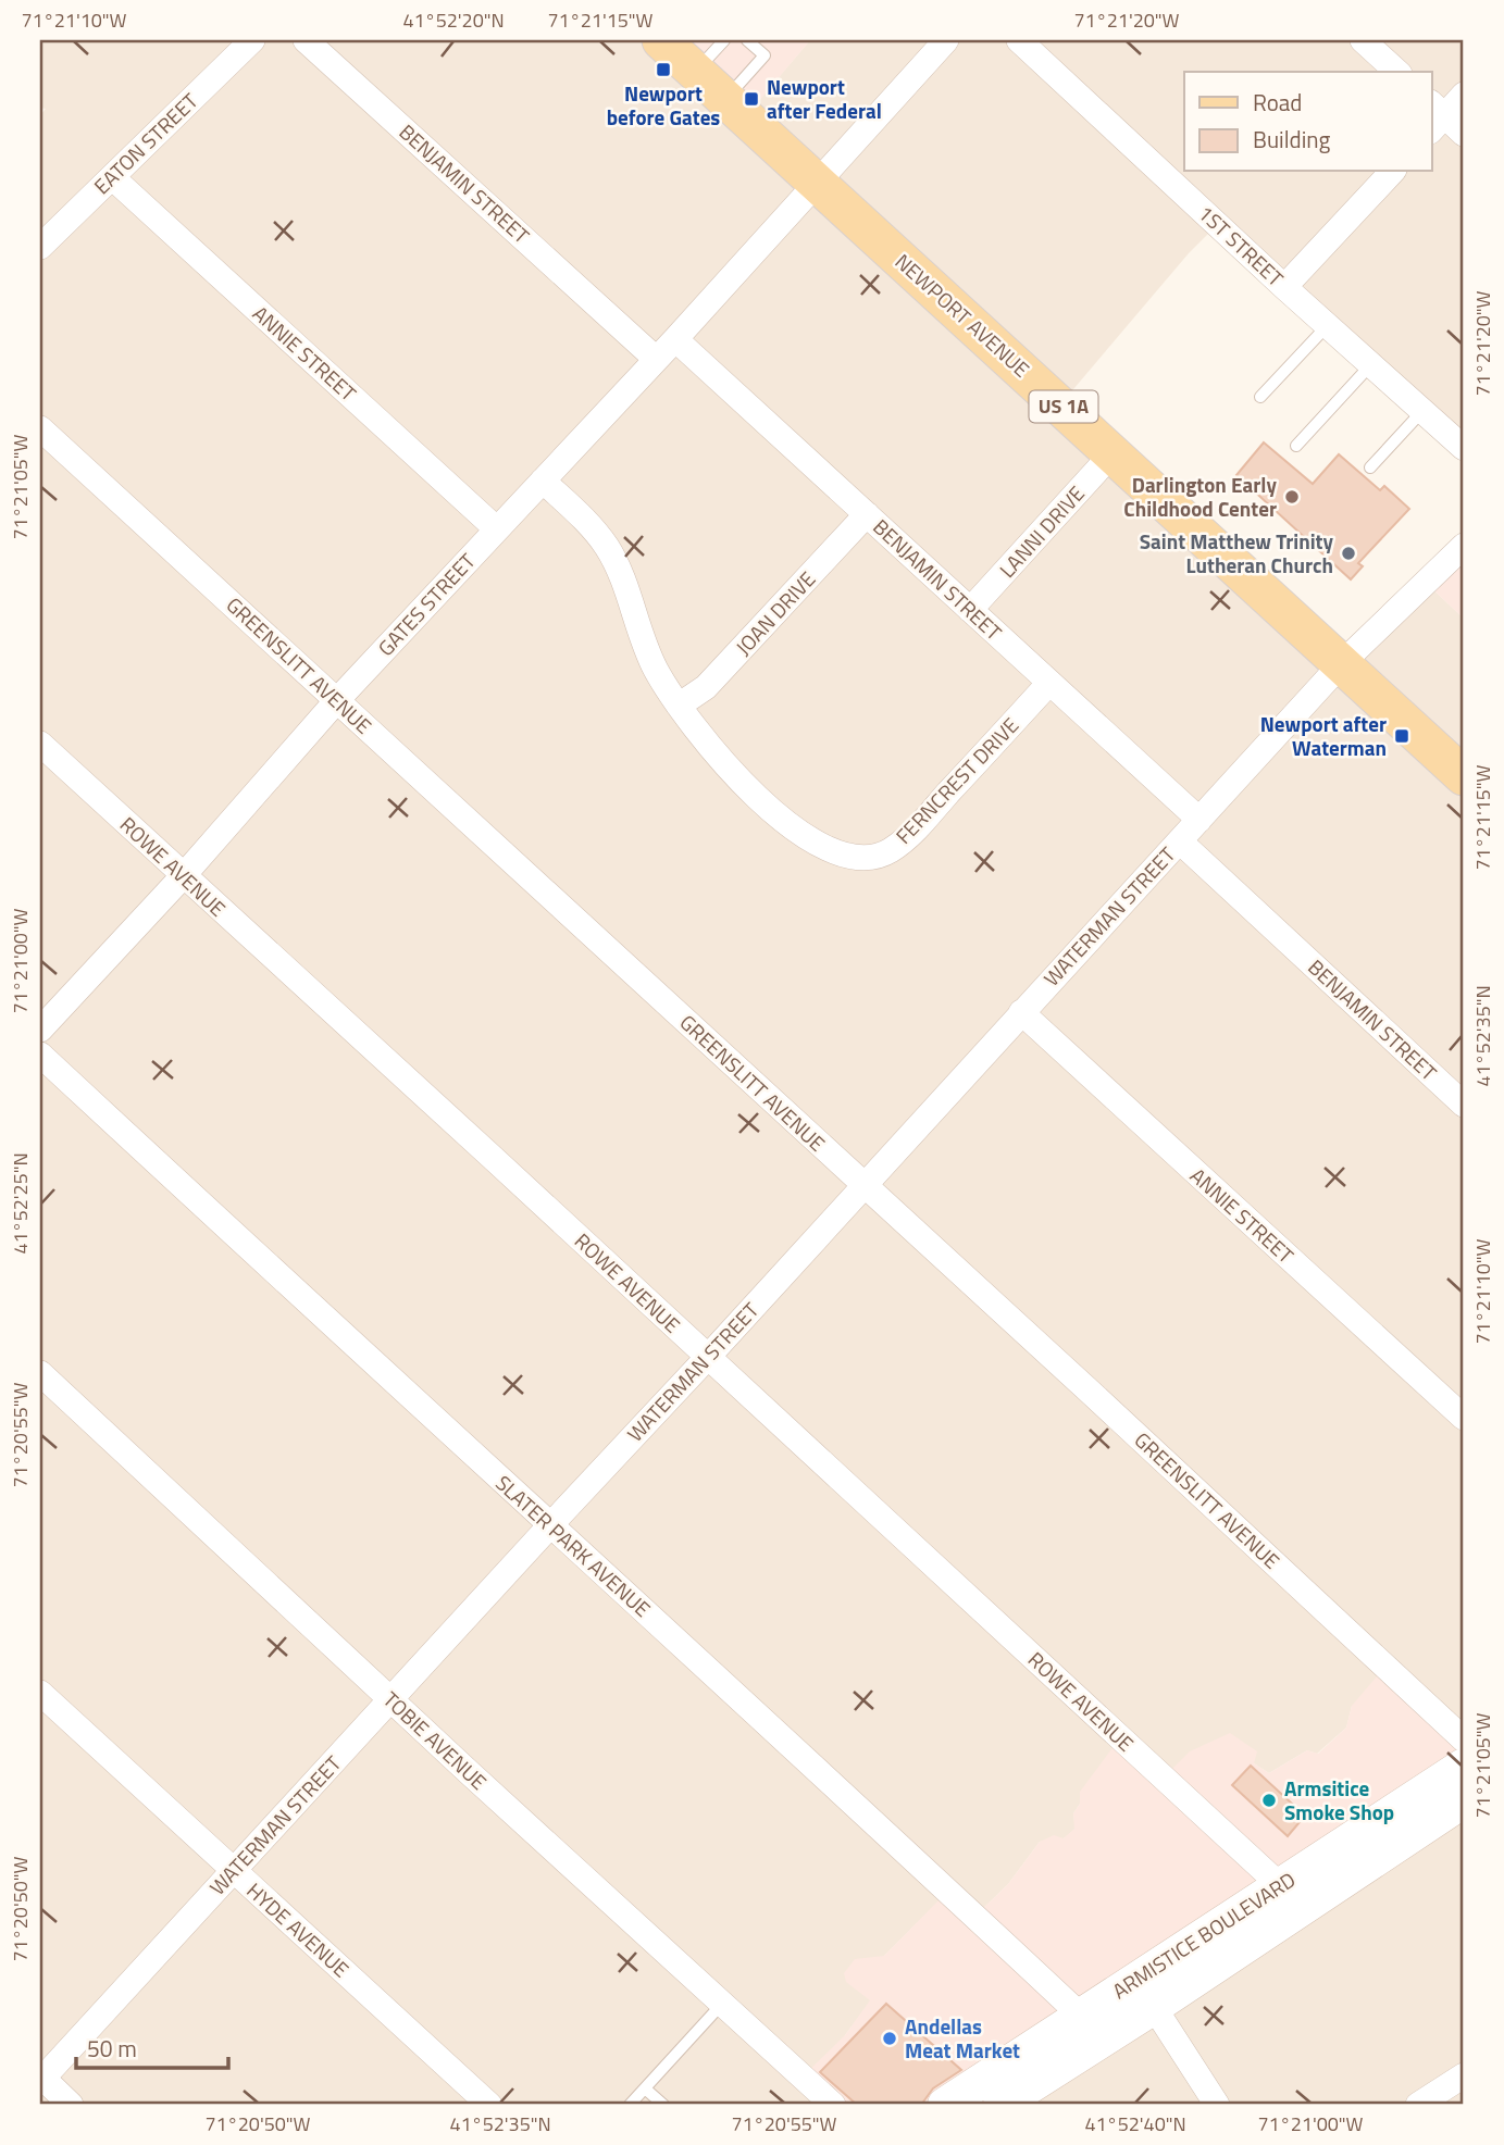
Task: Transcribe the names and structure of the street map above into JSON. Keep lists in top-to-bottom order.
{
  "streets": {
    "main road": ["NEWPORT AVENUE", "US 1A", "ARMISTICE BOULEVARD"],
    "street": [
      "EATON STREET",
      "BENJAMIN STREET",
      "1ST STREET",
      "ANNIE STREET",
      "LANNI DRIVE",
      "GATES STREET",
      "JOAN DRIVE",
      "GREENSLITT AVENUE",
      "FERNCREST DRIVE",
      "ROWE AVENUE",
      "WATERMAN STREET",
      "SLATER PARK AVENUE",
      "TOBIE AVENUE",
      "HYDE AVENUE"
    ]
  },
  "crossings": [
    ["EATON STREET", "ANNIE STREET"],
    ["BENJAMIN STREET", "LANNI DRIVE"],
    ["BENJAMIN STREET", "GATES STREET"],
    ["BENJAMIN STREET", "JOAN DRIVE"],
    ["BENJAMIN STREET", "FERNCREST DRIVE"],
    ["BENJAMIN STREET", "WATERMAN STREET"],
    ["NEWPORT AVENUE", "LANNI DRIVE"],
    ["NEWPORT AVENUE", "GATES STREET"],
    ["NEWPORT AVENUE", "WATERMAN STREET"],
    ["ANNIE STREET", "GATES STREET"],
    ["ANNIE STREET", "WATERMAN STREET"],
    ["GATES STREET", "GREENSLITT AVENUE"],
    ["GATES STREET", "FERNCREST DRIVE"],
    ["GATES STREET", "ROWE AVENUE"],
    ["JOAN DRIVE", "FERNCREST DRIVE"],
    ["GREENSLITT AVENUE", "WATERMAN STREET"],
    ["ROWE AVENUE", "WATERMAN STREET"],
    ["ROWE AVENUE", "ARMISTICE BOULEVARD"],
    ["WATERMAN STREET", "SLATER PARK AVENUE"],
    ["WATERMAN STREET", "TOBIE AVENUE"],
    ["WATERMAN STREET", "HYDE AVENUE"],
    ["SLATER PARK AVENUE", "ARMISTICE BOULEVARD"]
  ],
  "places": {
    "transit": ["Newport before Gates", "Newport after Federal", "Newport after Waterman"],
    "other": [
      "Darlington Early Childhood Center",
      "Saint Matthew Trinity Lutheran Church",
      "Armsitice Smoke Shop",
      "Andellas Meat Market"
    ]
  },
  "legend": ["Road", "Building"],
  "scale_bar": "50 m",
  "coordinates": [
    "71°21'10\"W",
    "41°52'20\"N",
    "71°21'15\"W",
    "71°21'20\"W",
    "71°21'05\"W",
    "71°21'00\"W",
    "41°52'35\"N",
    "41°52'25\"N",
    "71°20'55\"W",
    "71°20'50\"W",
    "41°52'40\"N"
  ]
}
